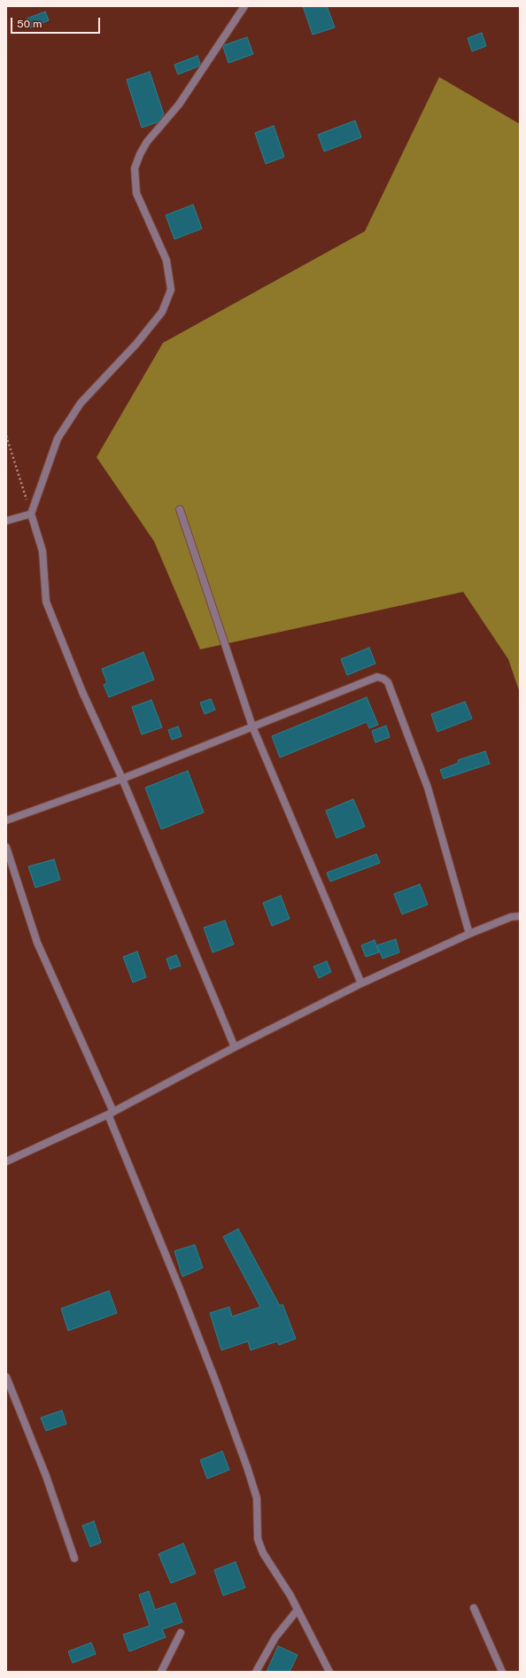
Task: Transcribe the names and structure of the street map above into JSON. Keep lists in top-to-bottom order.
{
  "scale_bar": "50 m"
}
